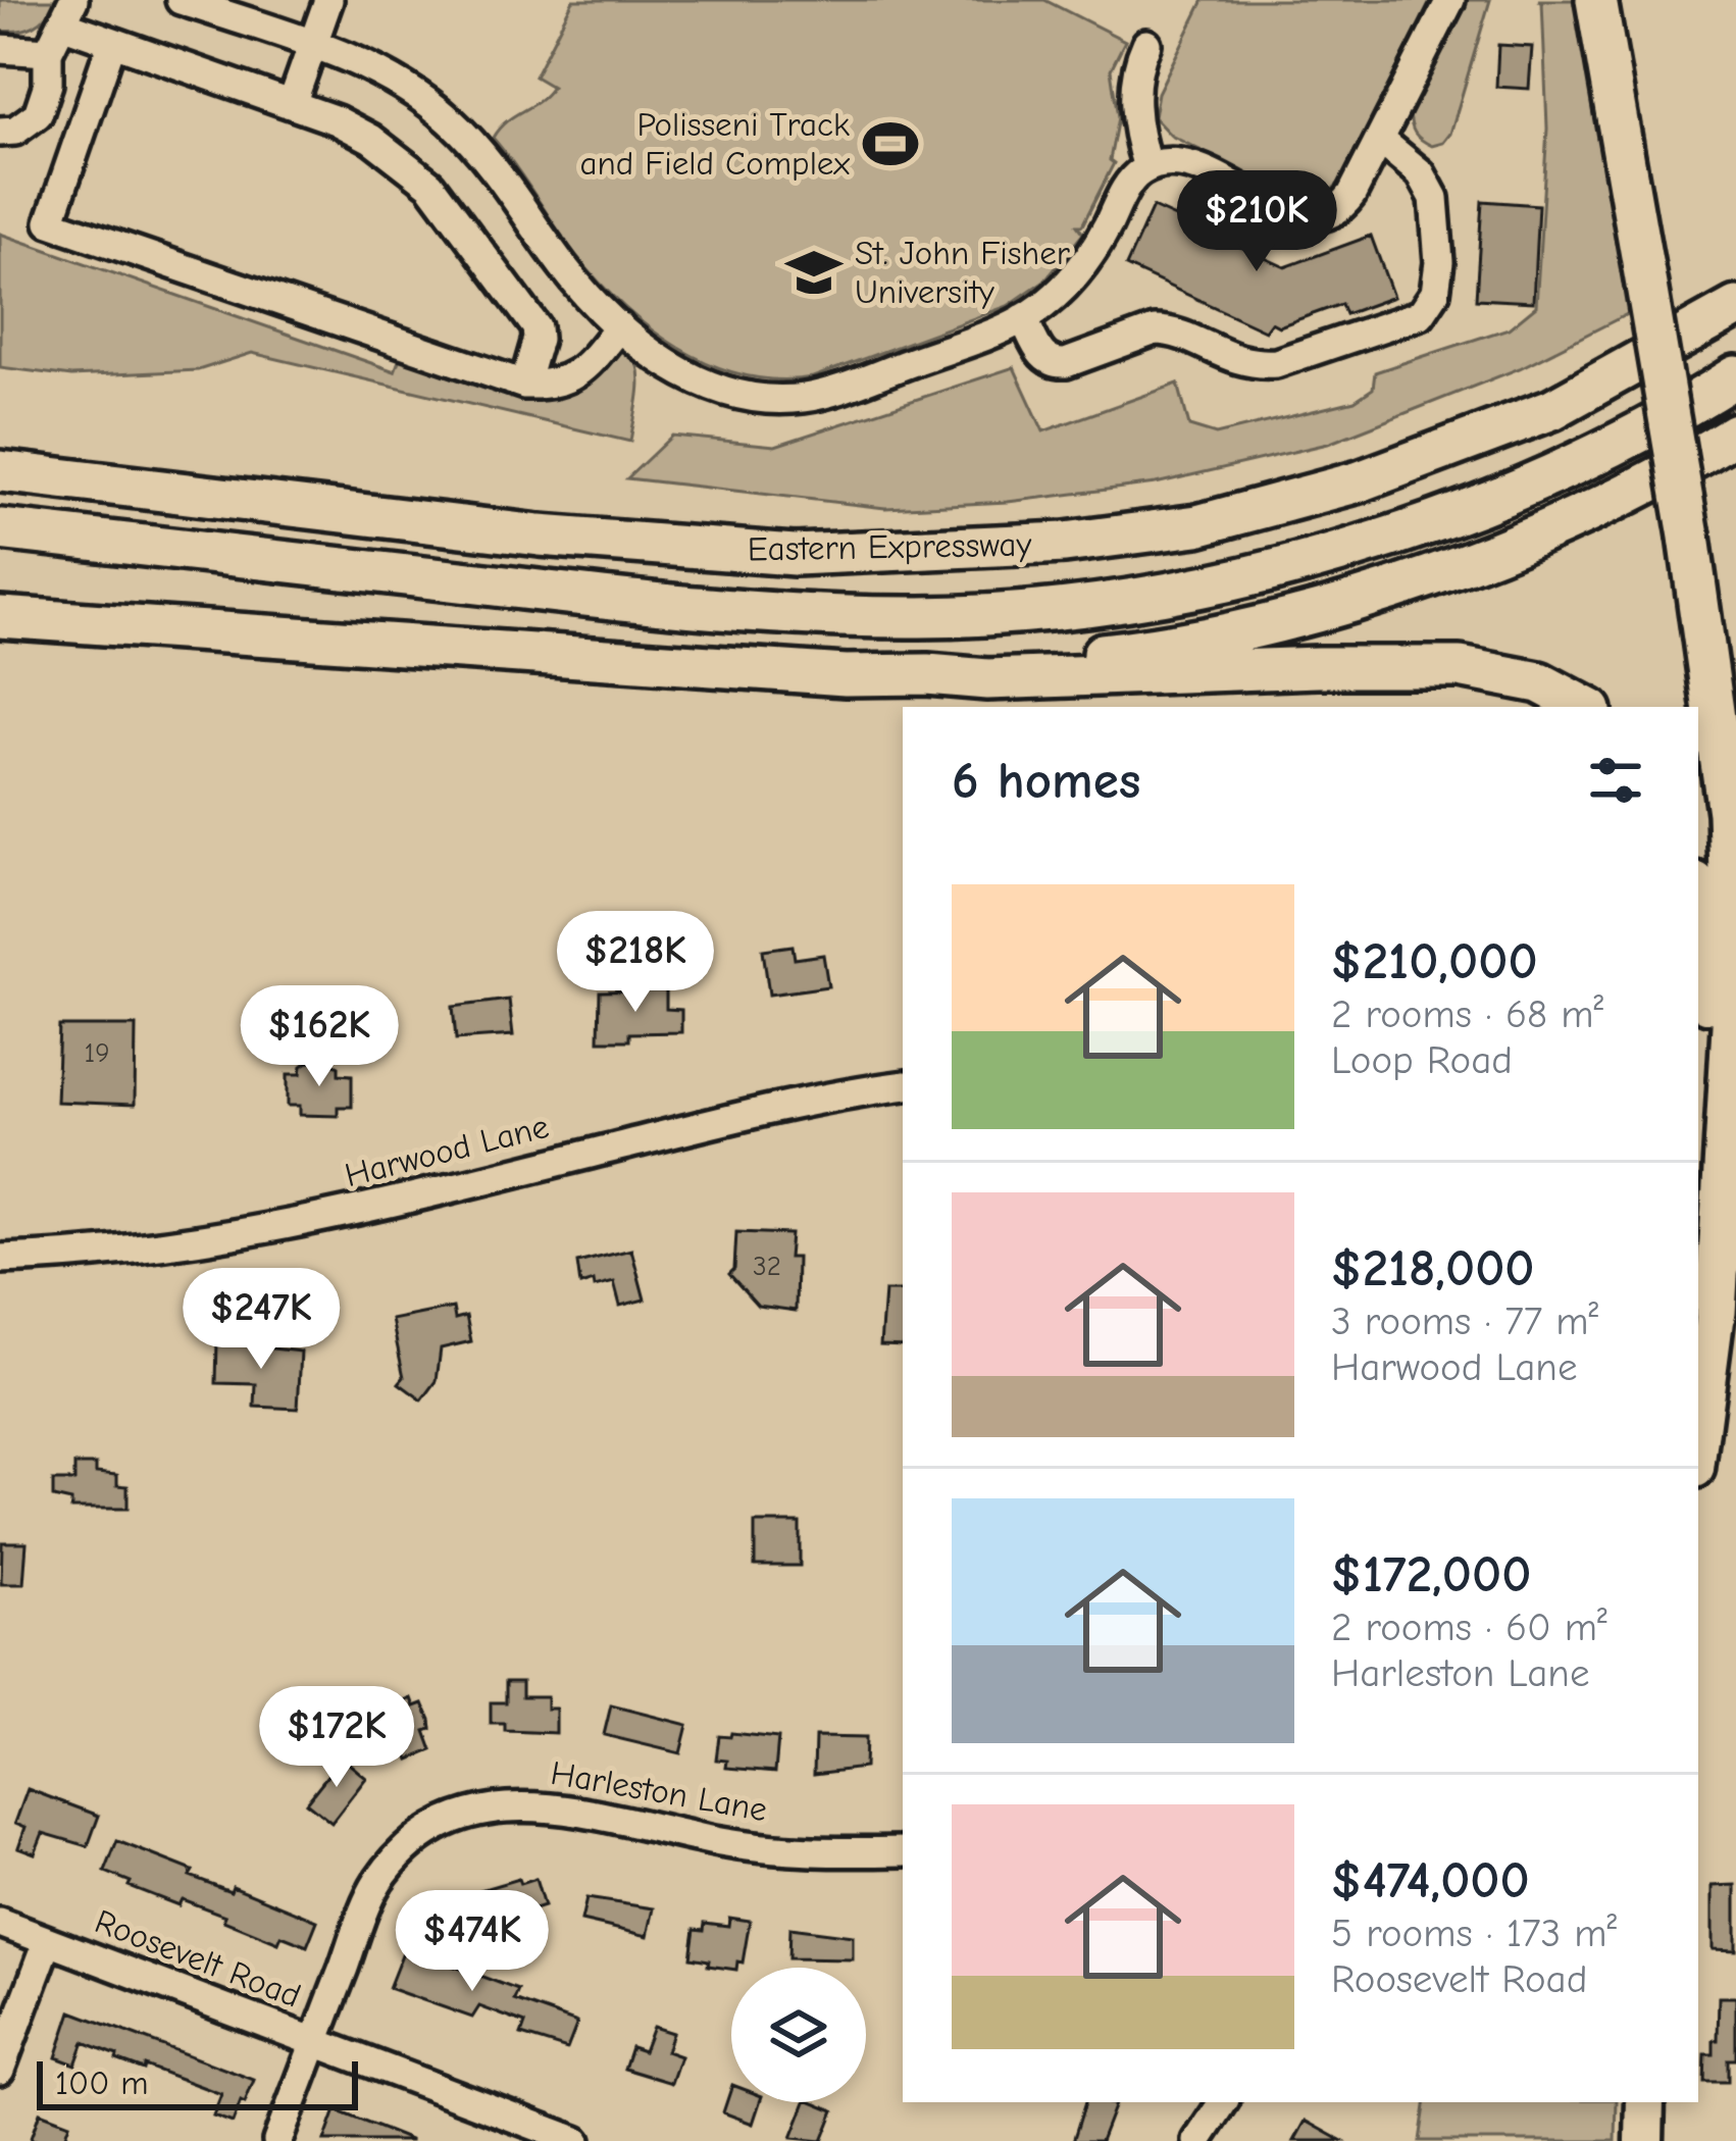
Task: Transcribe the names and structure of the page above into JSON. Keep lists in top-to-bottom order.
{
  "streets": {
    "highway": ["Eastern Expressway"],
    "street": ["Harwood Lane", "Harleston Lane", "Roosevelt Road"]
  },
  "crossings": [
    ["Harleston Lane", "Roosevelt Road"]
  ],
  "places": {
    "sports": ["Polisseni Track and Field Complex"],
    "school or university": ["St. John Fisher University"]
  },
  "house_numbers": ["19", "32"],
  "scale_bar": "100 m",
  "page": {
    "price": [
      "$210K",
      "$218K",
      "$162K",
      "$247K",
      "$172K",
      "$474K"
    ],
    "heading": "6 homes",
    "list": [
      {
        "name": "$210,000",
        "note": "2 rooms · 68 m² · Loop Road"
      },
      {
        "name": "$218,000",
        "note": "3 rooms · 77 m² · Harwood Lane"
      },
      {
        "name": "$172,000",
        "note": "2 rooms · 60 m² · Harleston Lane"
      },
      {
        "name": "$474,000",
        "note": "5 rooms · 173 m² · Roosevelt Road"
      }
    ],
    "scale": "100 m"
  }
}
